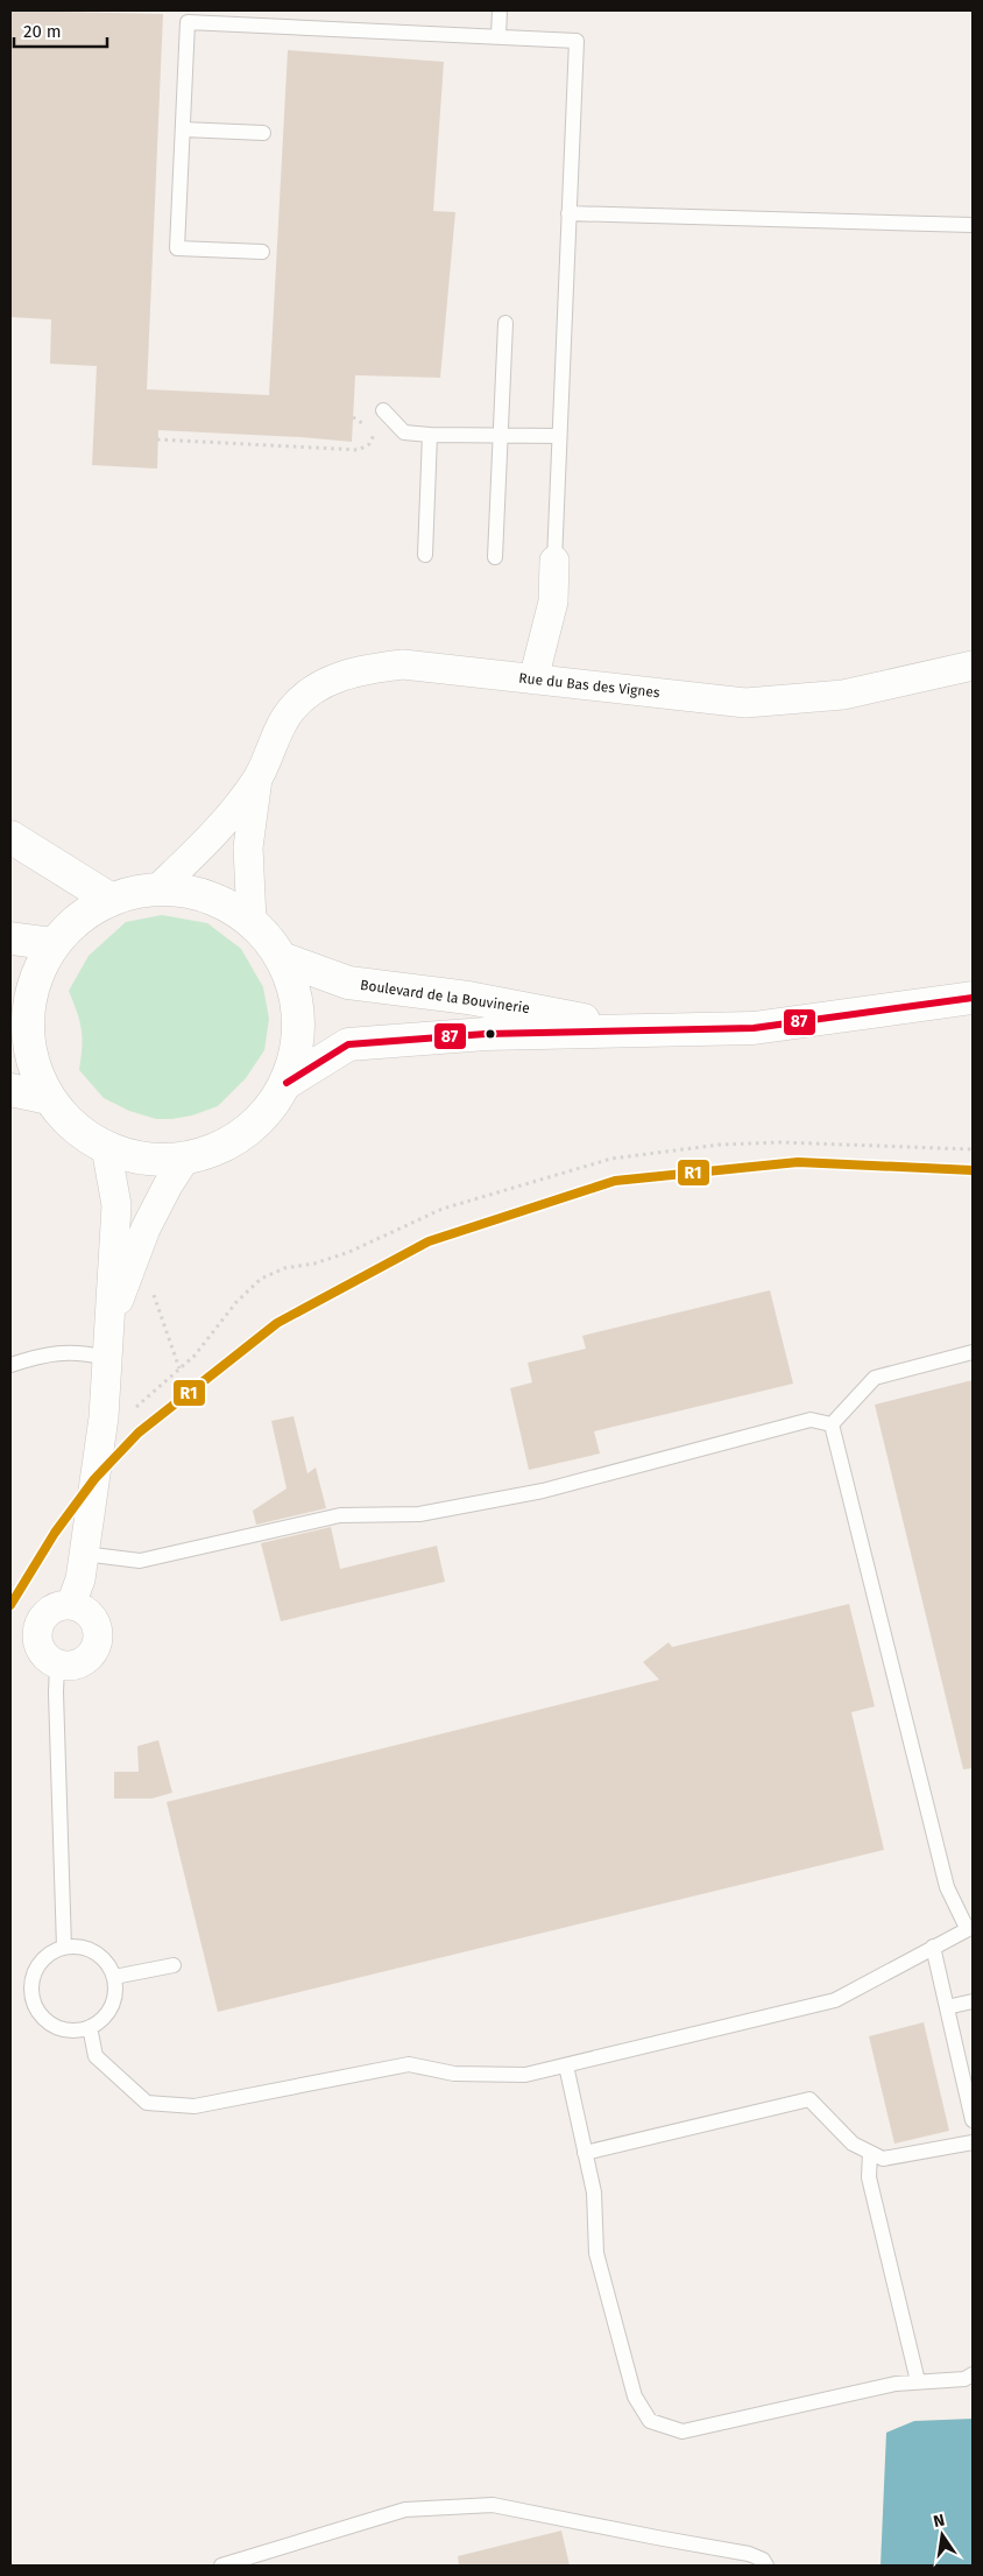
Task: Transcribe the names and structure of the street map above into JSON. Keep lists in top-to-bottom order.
{
  "streets": {
    "main road": ["Boulevard de la Bouvinerie"],
    "street": ["Rue du Bas des Vignes"]
  },
  "lines": ["transit line 87", "transit line R1"],
  "scale_bar": "20 m",
  "north": "top"
}
